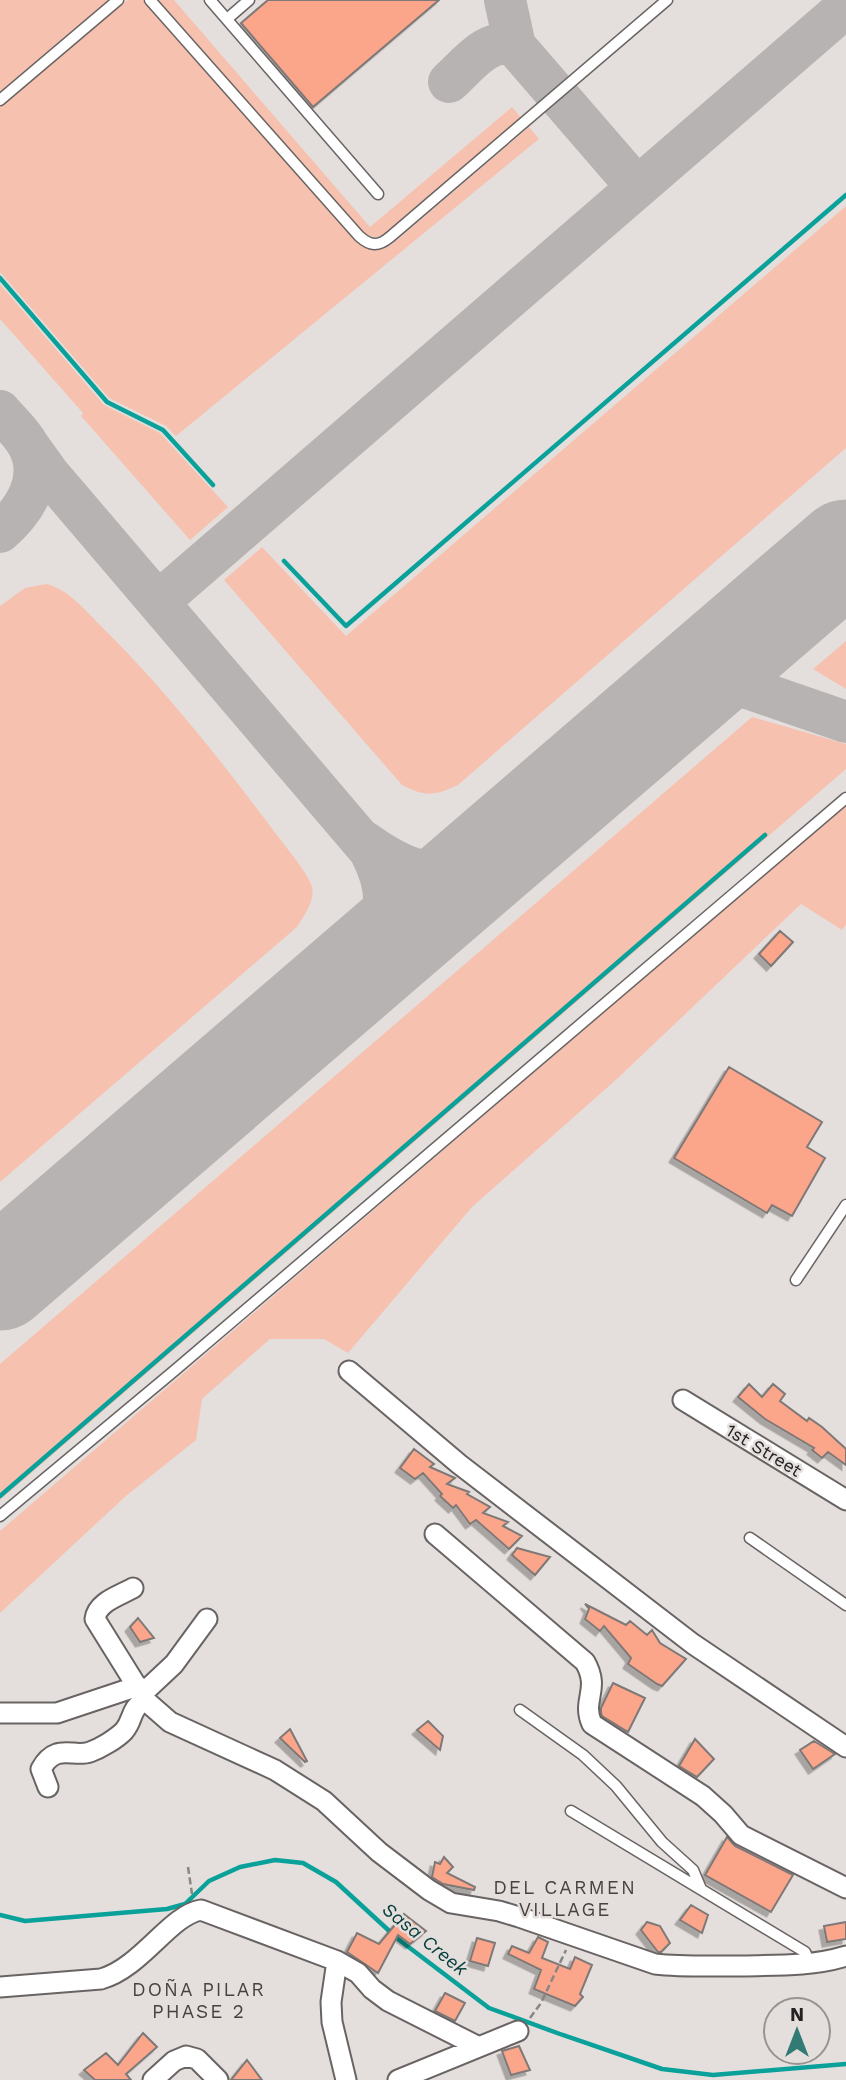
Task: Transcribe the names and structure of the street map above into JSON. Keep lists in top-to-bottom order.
{
  "streets": {
    "street": ["1st Street"]
  },
  "districts": ["DEL CARMEN VILLAGE", "DOÑA PILAR PHASE 2"],
  "water": ["Sasa Creek"],
  "north": "top"
}
